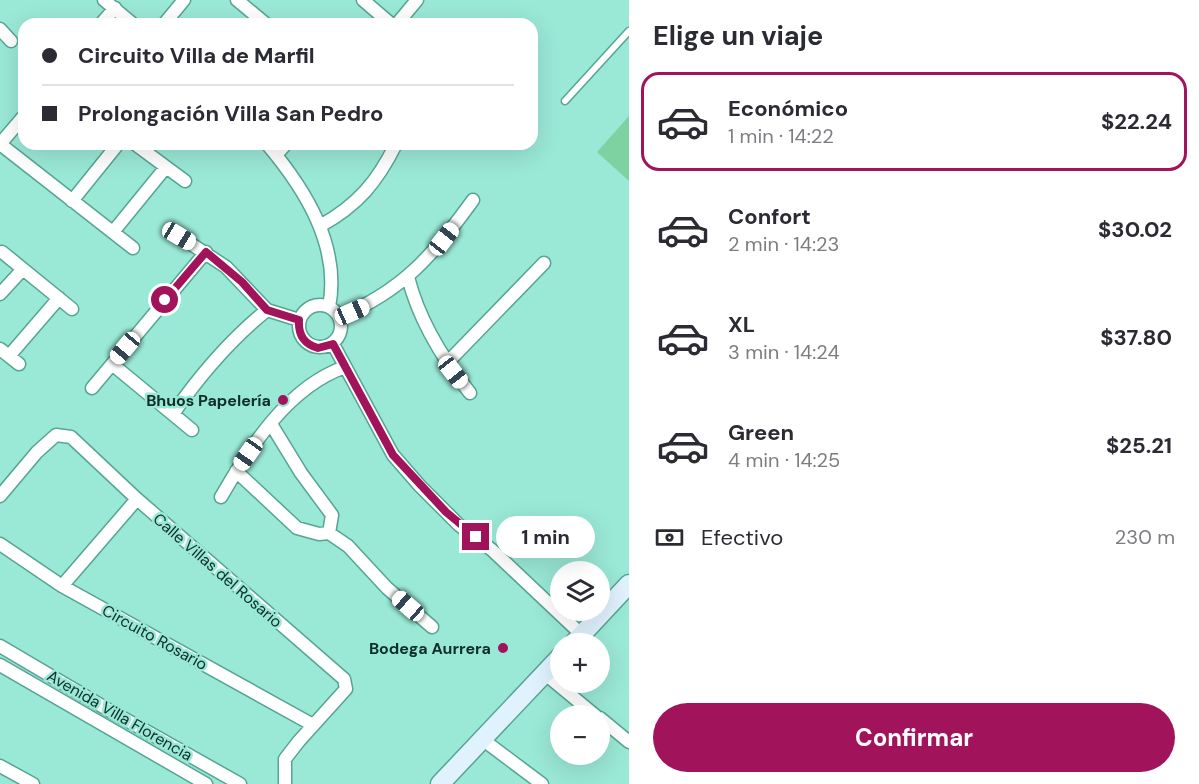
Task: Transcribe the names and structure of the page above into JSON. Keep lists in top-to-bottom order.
{
  "streets": {
    "street": ["Calle Villas del Rosario", "Circuito Rosario", "Avenida Villa Florencia"]
  },
  "crossings": [
    ["Calle Villas del Rosario", "Circuito Rosario"]
  ],
  "places": ["Bhuos Papelería", "Bodega Aurrera"],
  "page": {
    "heading": "Elige un viaje",
    "banner": ["Circuito Villa de Marfil", "Prolongación Villa San Pedro"],
    "list": [
      {
        "name": "Económico",
        "note": "1 min · 14:22",
        "value": "$22.24"
      },
      {
        "name": "Confort",
        "note": "2 min · 14:23",
        "value": "$30.02"
      },
      {
        "name": "XL",
        "note": "3 min · 14:24",
        "value": "$37.80"
      },
      {
        "name": "Green",
        "note": "4 min · 14:25",
        "value": "$25.21"
      }
    ],
    "pay": ["Efectivo", "230 m"],
    "bubble": "1 min",
    "map_buttons": ["+", "−"],
    "buttons": "Confirmar"
  }
}
